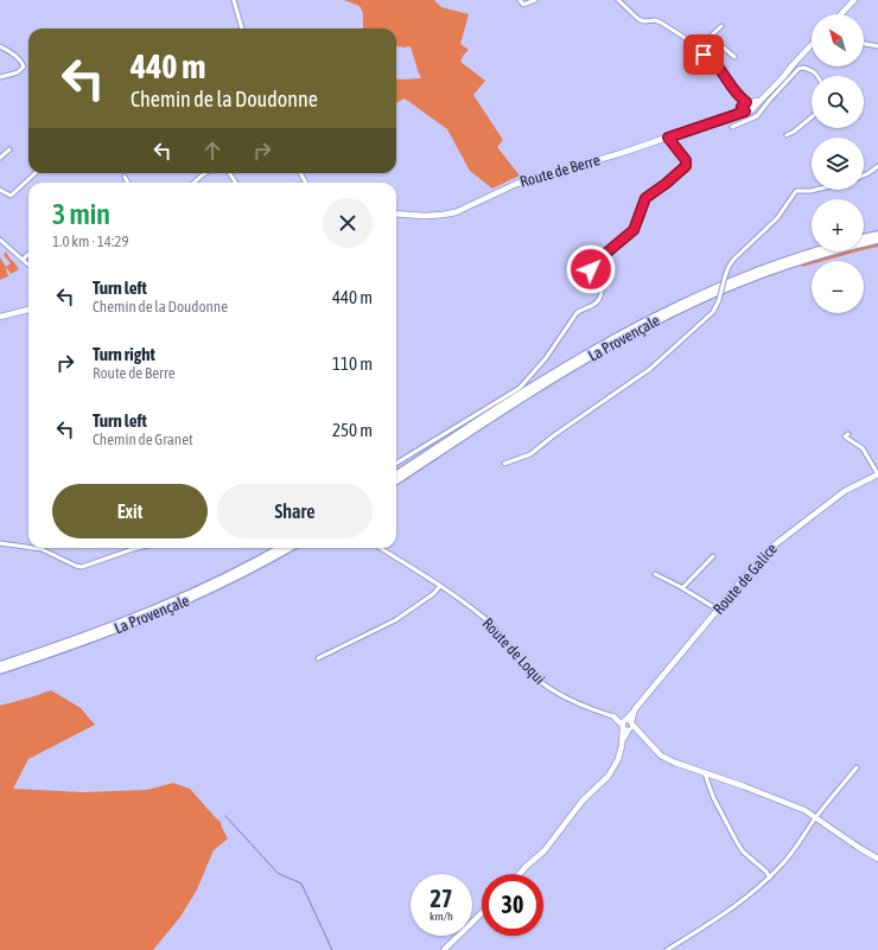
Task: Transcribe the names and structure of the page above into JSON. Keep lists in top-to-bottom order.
{
  "streets": {
    "highway": ["La Provençale"],
    "main road": ["Route de Berre", "Route de Galice"],
    "street": ["Route de Loqui"]
  },
  "north": "top left",
  "page": {
    "map_buttons": ["+", "−"],
    "turn": ["440 m", "Chemin de la Doudonne"],
    "heading": ["3 min", "1.0 km · 14:29"],
    "list": [
      {
        "name": "Turn left",
        "note": "Chemin de la Doudonne",
        "value": "440 m"
      },
      {
        "name": "Turn right",
        "note": "Route de Berre",
        "value": "110 m"
      },
      {
        "name": "Turn left",
        "note": "Chemin de Granet",
        "value": "250 m"
      }
    ],
    "buttons": ["Exit", "Share"],
    "speed": "27 km/h",
    "limit": "30"
  }
}
